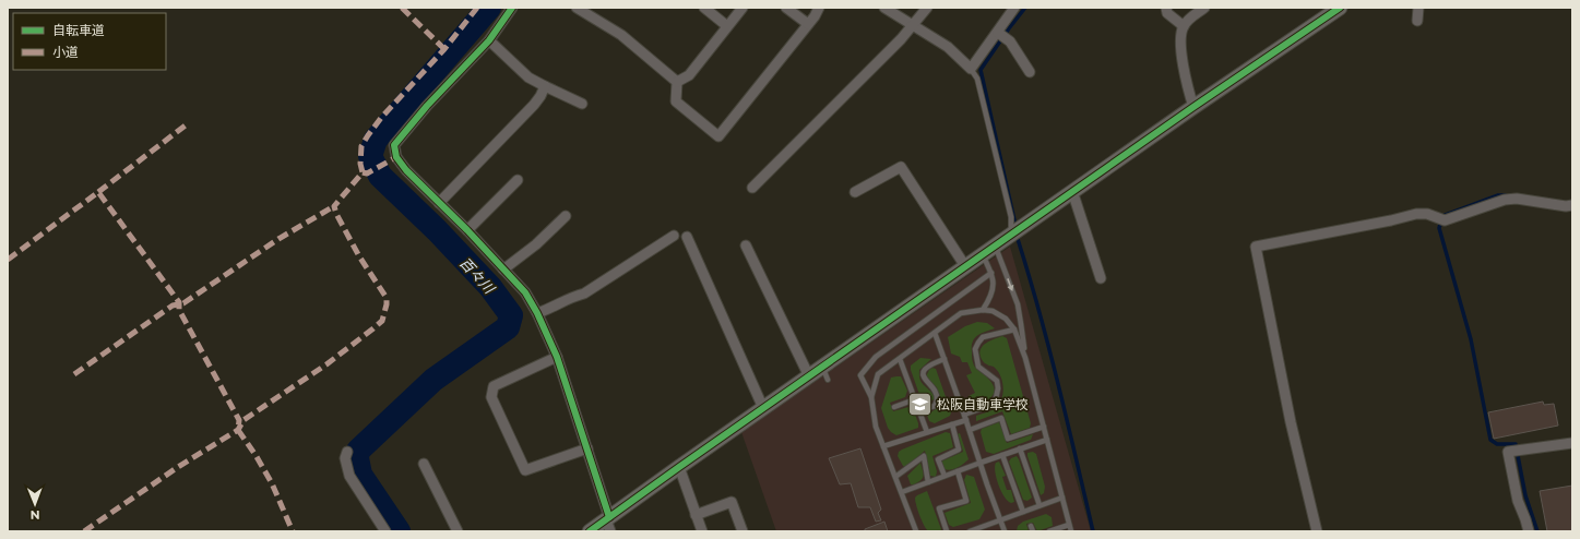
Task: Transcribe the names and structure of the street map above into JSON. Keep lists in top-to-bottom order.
{
  "water": ["百々川"],
  "places": {
    "school or university": ["松阪自動車学校"]
  },
  "legend": ["自転車道", "小道"],
  "north": "bottom"
}
